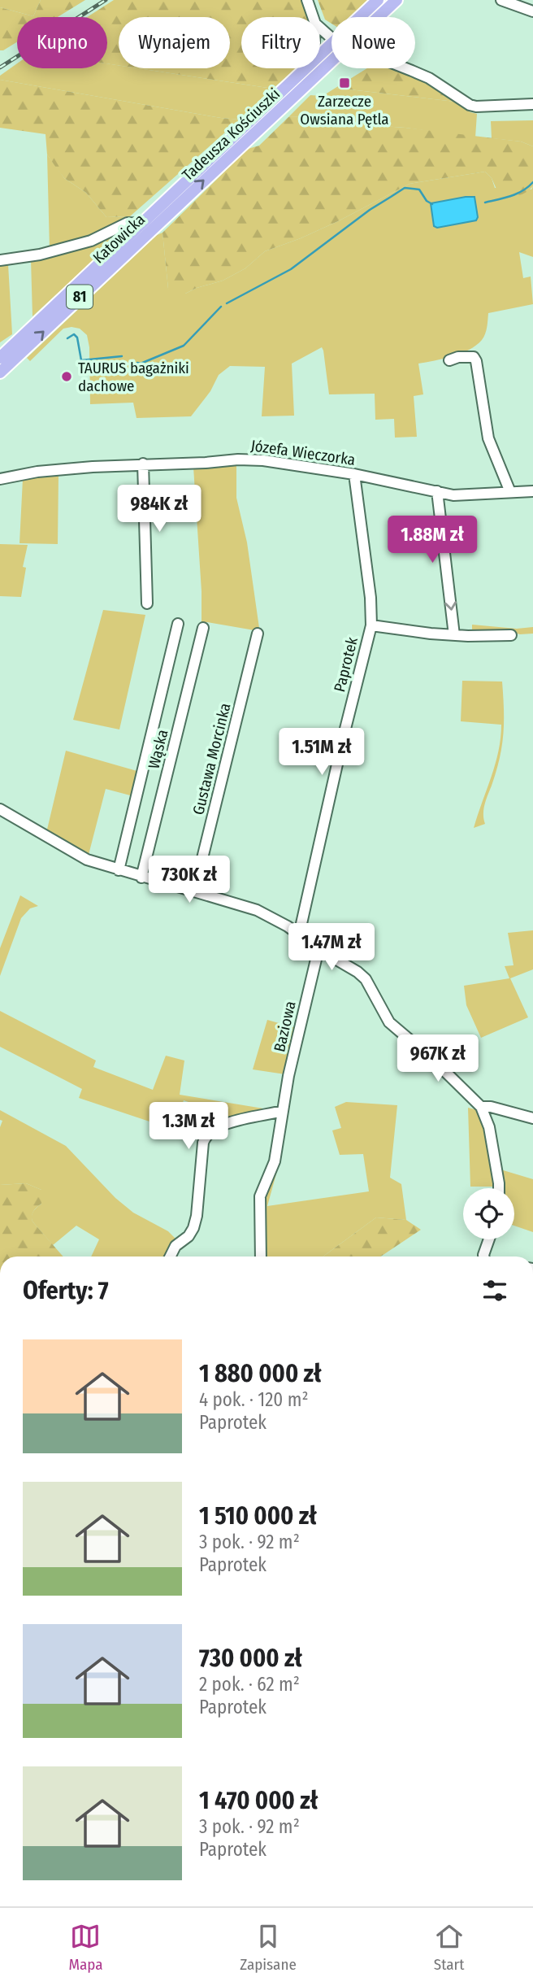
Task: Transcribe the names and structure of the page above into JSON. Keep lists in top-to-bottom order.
{
  "streets": {
    "main road": ["Tadeusza Kościuszki", "Katowicka", "81"],
    "street": [
      "Józefa Wieczorka",
      "Paprotek",
      "Wąska",
      "Gustawa Morcinka",
      "Baziowa"
    ]
  },
  "crossings": [
    ["Tadeusza Kościuszki", "Katowicka"]
  ],
  "places": {
    "transit": ["Zarzecze Owsiana Pętla"],
    "other": ["TAURUS bagażniki dachowe"]
  },
  "page": {
    "chip": [
      "Kupno",
      "Wynajem",
      "Filtry",
      "Nowe"
    ],
    "price": [
      "984K zł",
      "1.88M zł",
      "1.51M zł",
      "730K zł",
      "1.47M zł",
      "967K zł",
      "1.3M zł"
    ],
    "heading": "Oferty: 7",
    "list": [
      {
        "name": "1 880 000 zł",
        "note": "4 pok. · 120 m² · Paprotek"
      },
      {
        "name": "1 510 000 zł",
        "note": "3 pok. · 92 m² · Paprotek"
      },
      {
        "name": "730 000 zł",
        "note": "2 pok. · 62 m² · Paprotek"
      },
      {
        "name": "1 470 000 zł",
        "note": "3 pok. · 92 m² · Paprotek"
      }
    ],
    "tabs": ["Mapa", "Zapisane", "Start"]
  }
}
